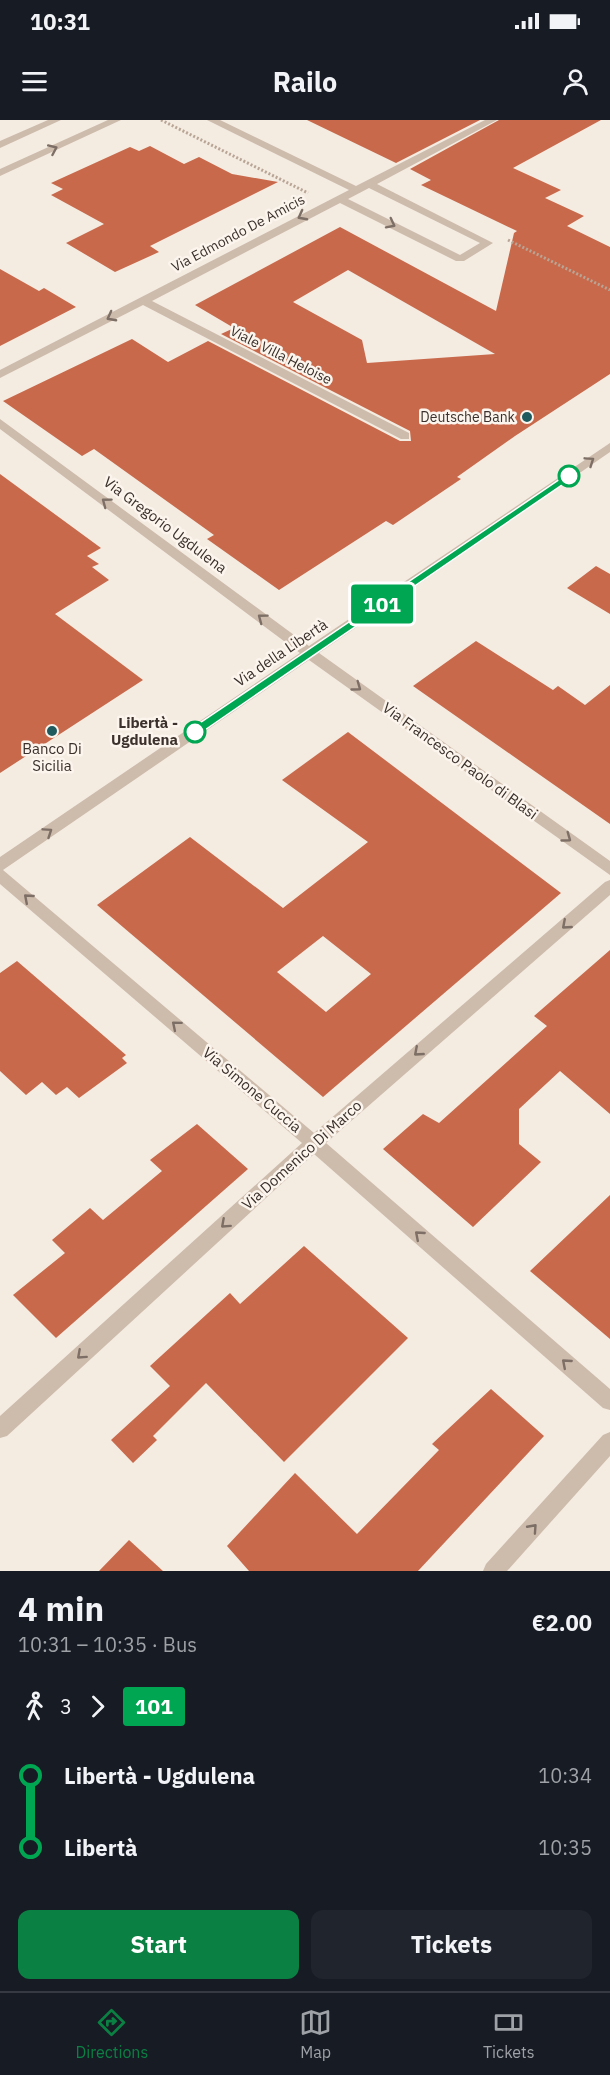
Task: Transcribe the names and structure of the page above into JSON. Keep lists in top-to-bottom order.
{
  "streets": {
    "street": [
      "Via Edmondo De Amicis",
      "Viale Villa Heloise",
      "Via Gregorio Ugdulena",
      "Via della Libertà",
      "Via Francesco Paolo di Blasi",
      "Via Simone Cuccia",
      "Via Domenico Di Marco"
    ]
  },
  "crossings": [
    ["Via Edmondo De Amicis", "Viale Villa Heloise"],
    ["Via Gregorio Ugdulena", "Via della Libertà"],
    ["Via Gregorio Ugdulena", "Via Francesco Paolo di Blasi"],
    ["Via della Libertà", "Via Francesco Paolo di Blasi"],
    ["Via Simone Cuccia", "Via Domenico Di Marco"]
  ],
  "one_way": [
    "Via Edmondo De Amicis",
    "Via Gregorio Ugdulena",
    "Via della Libertà",
    "Via Francesco Paolo di Blasi",
    "Via Simone Cuccia",
    "Via Domenico Di Marco"
  ],
  "places": ["Deutsche Bank", "Banco Di Sicilia", "Libertà - Ugdulena"],
  "lines": ["bus line 101"],
  "page": {
    "status": "10:31",
    "header": "Railo",
    "on_map": "101",
    "heading": ["4 min", "10:31 – 10:35 · Bus", "€2.00"],
    "legs": ["3", "101"],
    "list": [
      {
        "name": "Libertà - Ugdulena",
        "value": "10:34"
      },
      {
        "name": "Libertà",
        "value": "10:35"
      }
    ],
    "buttons": ["Start", "Tickets"],
    "tabs": ["Directions", "Map", "Tickets"]
  }
}
